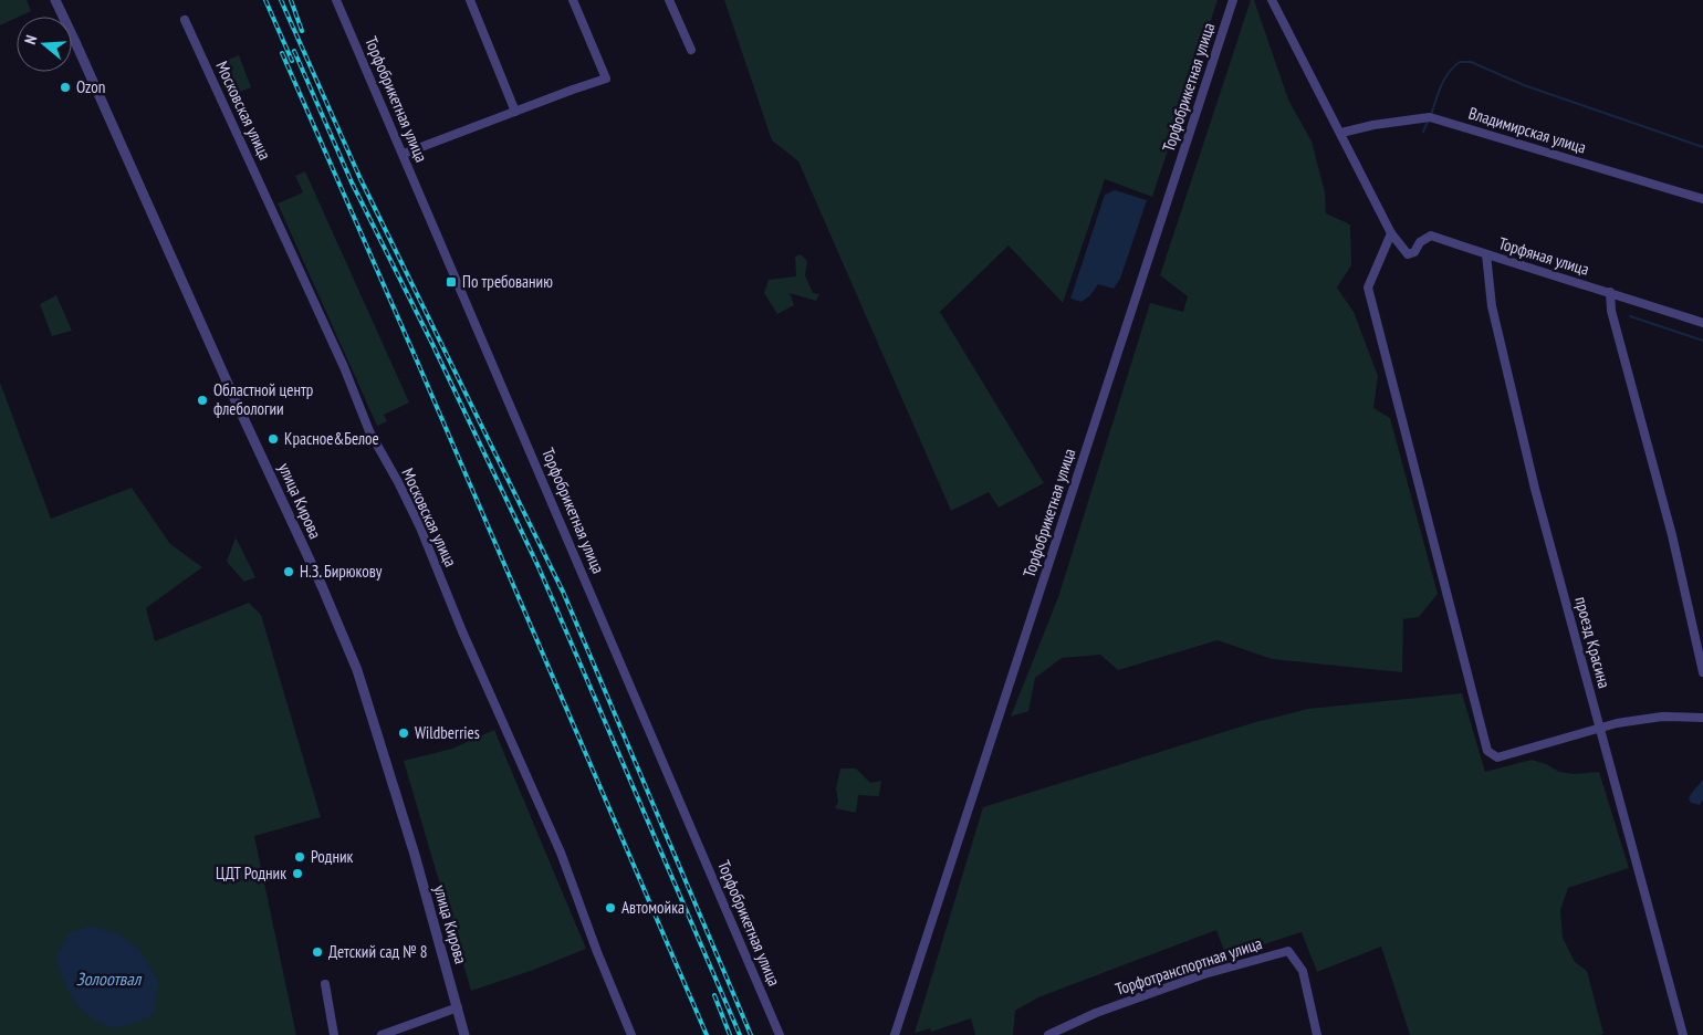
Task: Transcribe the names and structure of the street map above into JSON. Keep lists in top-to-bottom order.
{
  "streets": {
    "street": [
      "Торфобрикетная улица",
      "Московская улица",
      "Владимирская улица",
      "Торфяная улица",
      "улица Кирова",
      "проезд Красина",
      "Торфотранспортная улица"
    ]
  },
  "crossings": [
    ["Торфяная улица", "проезд Красина"]
  ],
  "water": ["Золоотвал"],
  "places": {
    "other": [
      "Ozon",
      "Областной центр флебологии",
      "Красное&Белое",
      "Н.З. Бирюкову",
      "Wildberries",
      "Родник",
      "ЦДТ Родник",
      "Автомойка",
      "Детский сад № 8"
    ],
    "transit": ["По требованию"]
  },
  "north": "left"
}
